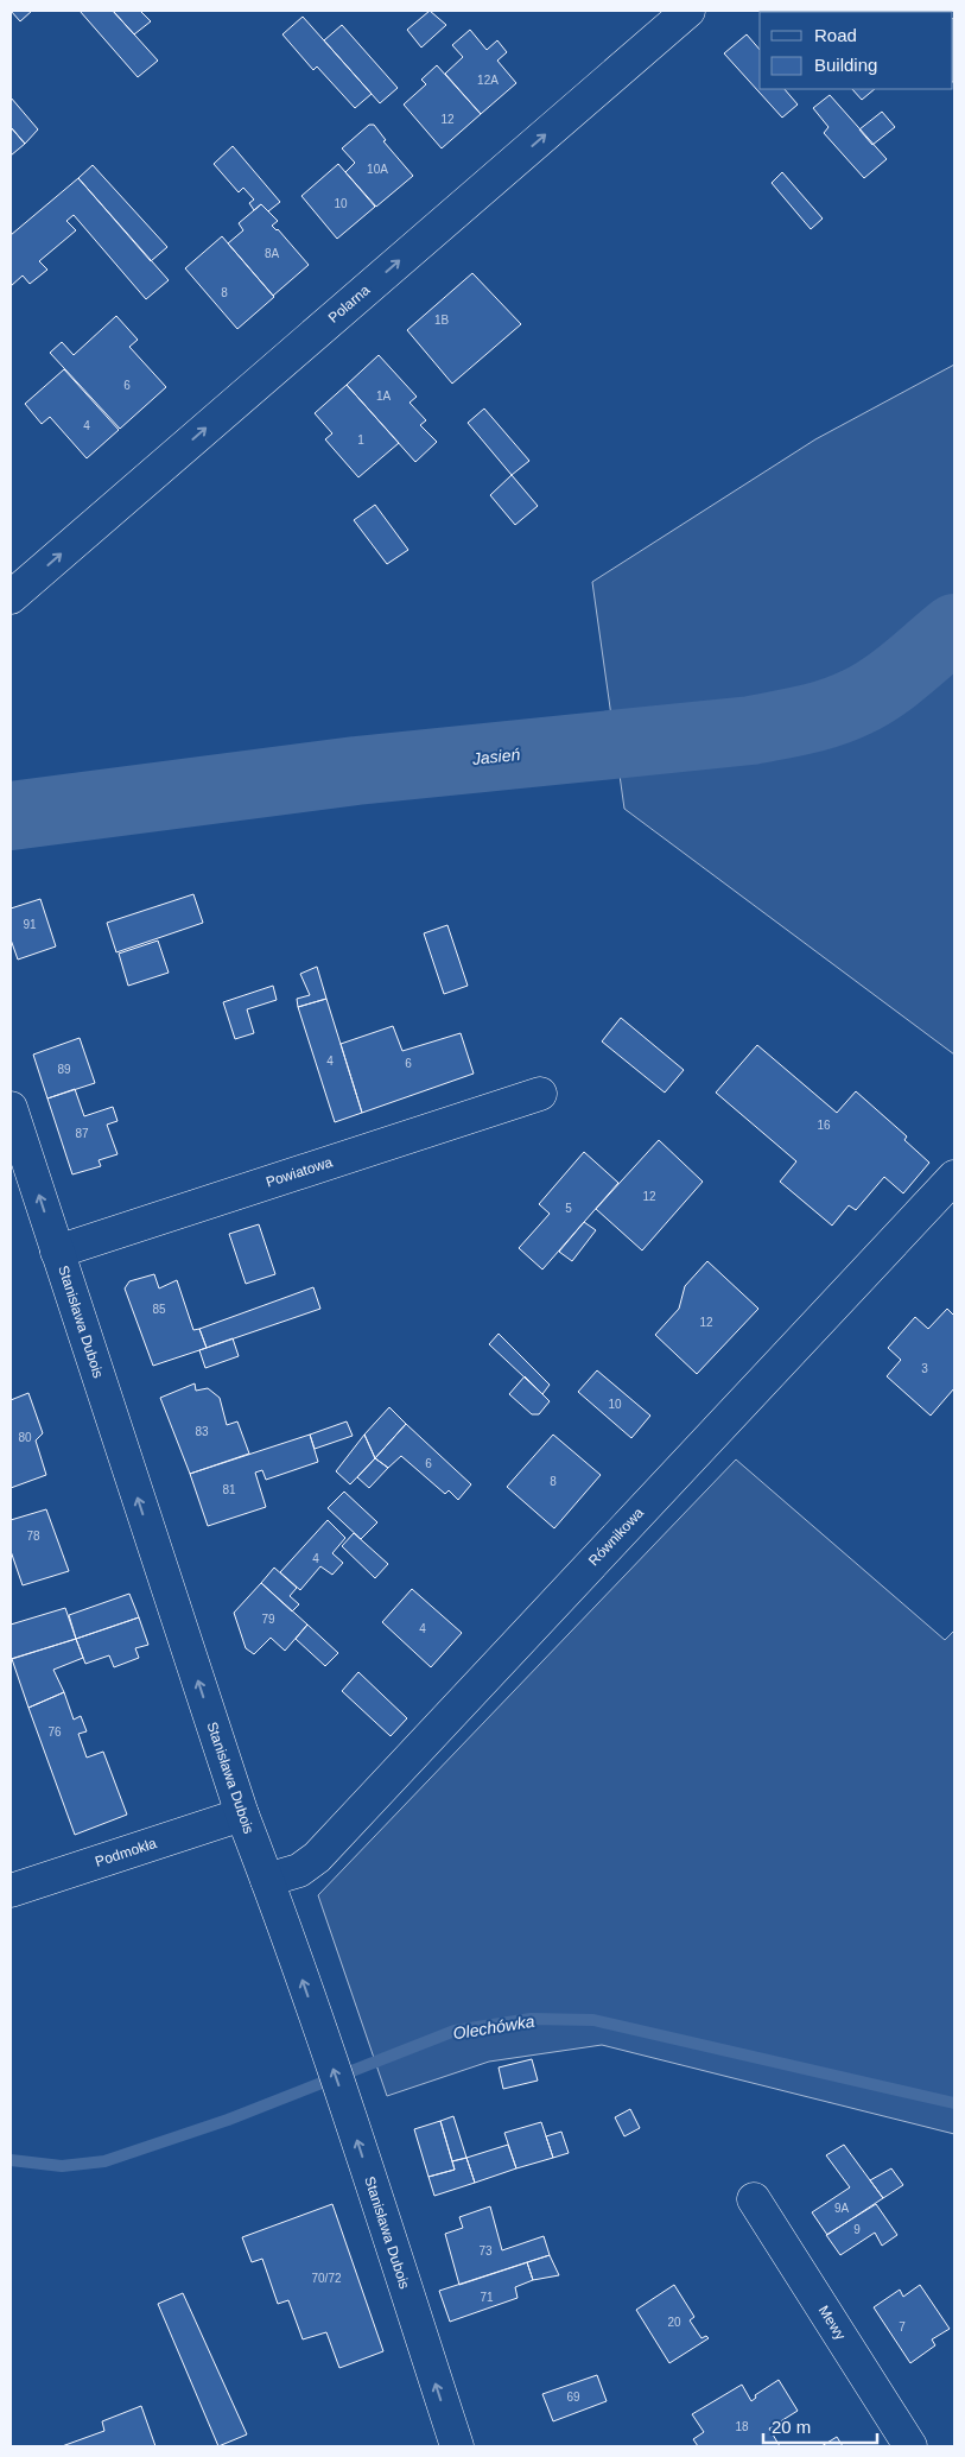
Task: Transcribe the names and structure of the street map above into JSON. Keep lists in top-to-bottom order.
{
  "streets": {
    "street": [
      "Polarna",
      "Powiatowa",
      "Stanisława Dubois",
      "Równikowa",
      "Podmokła",
      "Mewy"
    ]
  },
  "crossings": [
    ["Powiatowa", "Stanisława Dubois"],
    ["Stanisława Dubois", "Równikowa"],
    ["Stanisława Dubois", "Podmokła"]
  ],
  "one_way": ["Polarna", "Stanisława Dubois"],
  "water": ["Jasień", "Olechówka"],
  "house_numbers": [
    "12A",
    "12",
    "10A",
    "10",
    "8A",
    "8",
    "1B",
    "6",
    "1A",
    "4",
    "1",
    "91",
    "4",
    "6",
    "89",
    "16",
    "87",
    "12",
    "5",
    "85",
    "12",
    "3",
    "10",
    "83",
    "80",
    "6",
    "8",
    "81",
    "78",
    "4",
    "79",
    "4",
    "76",
    "9A",
    "9",
    "73",
    "70/72",
    "71",
    "20",
    "7",
    "69",
    "18"
  ],
  "legend": ["Road", "Building"],
  "scale_bar": "20 m"
}
